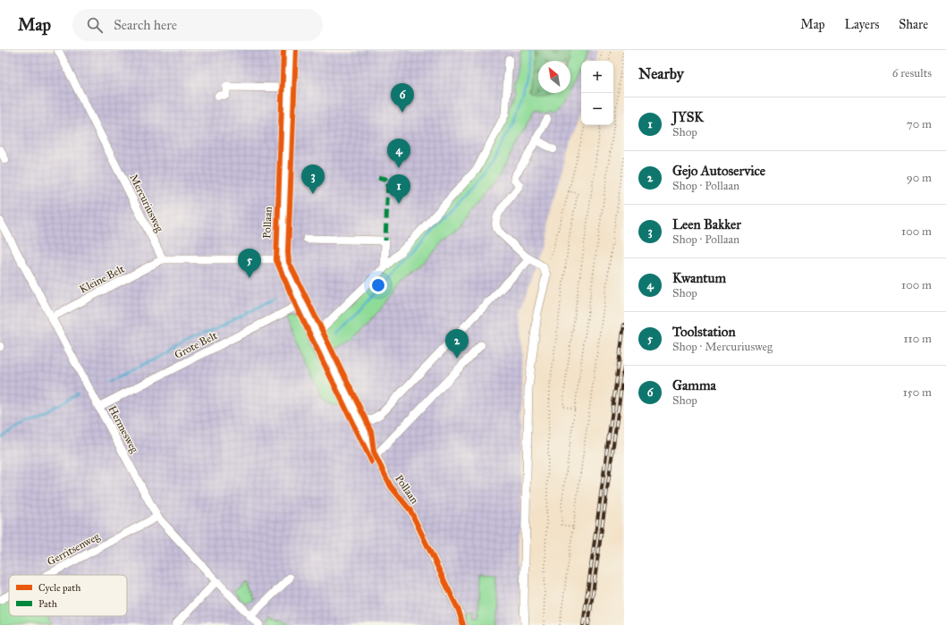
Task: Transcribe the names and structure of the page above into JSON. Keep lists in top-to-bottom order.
{
  "streets": {
    "street": [
      "Mercuriusweg",
      "Pollaan",
      "Kleine Belt",
      "Grote Belt",
      "Hermesweg",
      "Gerritsenweg"
    ]
  },
  "crossings": [
    ["Mercuriusweg", "Kleine Belt"],
    ["Pollaan", "Grote Belt"],
    ["Kleine Belt", "Hermesweg"],
    ["Grote Belt", "Hermesweg"],
    ["Hermesweg", "Gerritsenweg"]
  ],
  "legend": ["Cycle path", "Path"],
  "north": "top left",
  "page": {
    "header": "Map",
    "search": "Search here",
    "nav": ["Map", "Layers", "Share"],
    "heading": ["Nearby", "6 results"],
    "map_buttons": ["+", "−"],
    "pins": [
      "6",
      "4",
      "3",
      "1",
      "5",
      "2"
    ],
    "list": [
      {
        "mark": "1",
        "name": "JYSK",
        "note": "Shop",
        "value": "70 m"
      },
      {
        "mark": "2",
        "name": "Gejo Autoservice",
        "note": "Shop · Pollaan",
        "value": "90 m"
      },
      {
        "mark": "3",
        "name": "Leen Bakker",
        "note": "Shop · Pollaan",
        "value": "100 m"
      },
      {
        "mark": "4",
        "name": "Kwantum",
        "note": "Shop",
        "value": "100 m"
      },
      {
        "mark": "5",
        "name": "Toolstation",
        "note": "Shop · Mercuriusweg",
        "value": "110 m"
      },
      {
        "mark": "6",
        "name": "Gamma",
        "note": "Shop",
        "value": "150 m"
      }
    ]
  }
}
